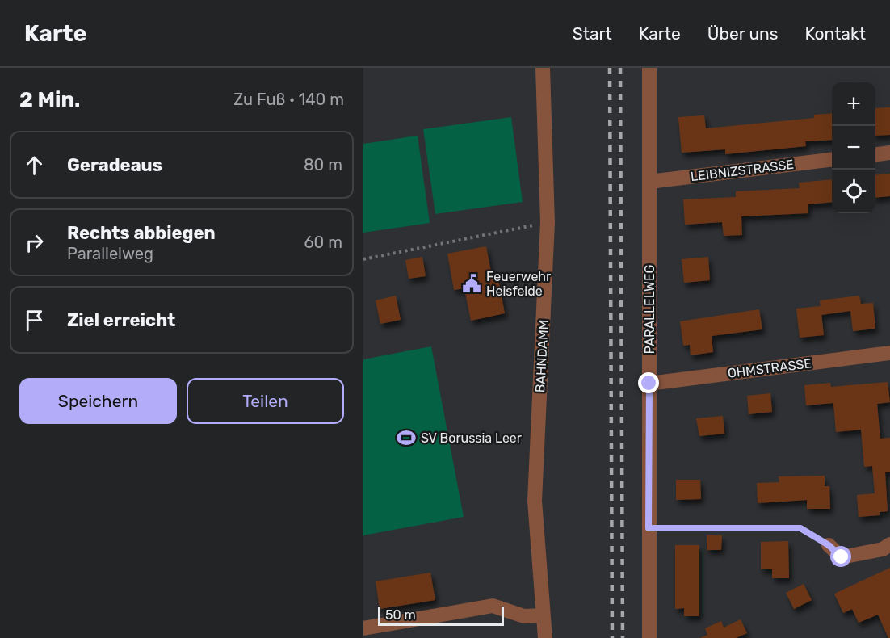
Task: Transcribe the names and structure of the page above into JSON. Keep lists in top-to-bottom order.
{
  "streets": {
    "street": [
      "LEIBNIZSTRASSE",
      "PARALLELWEG",
      "BAHNDAMM",
      "OHMSTRASSE"
    ]
  },
  "crossings": [
    ["LEIBNIZSTRASSE", "PARALLELWEG"],
    ["PARALLELWEG", "OHMSTRASSE"]
  ],
  "places": {
    "public building": ["Feuerwehr Heisfelde"],
    "sports": ["SV Borussia Leer"]
  },
  "scale_bar": "50 m",
  "page": {
    "header": "Karte",
    "nav": [
      "Start",
      "Karte",
      "Über uns",
      "Kontakt"
    ],
    "heading": ["2 Min.", "Zu Fuß · 140 m"],
    "map_buttons": ["+", "−"],
    "list": [
      ["Geradeaus", "80 m"],
      ["Rechts abbiegen", "Parallelweg", "60 m"],
      "Ziel erreicht"
    ],
    "buttons": ["Speichern", "Teilen"],
    "scale": "50 m"
  }
}
